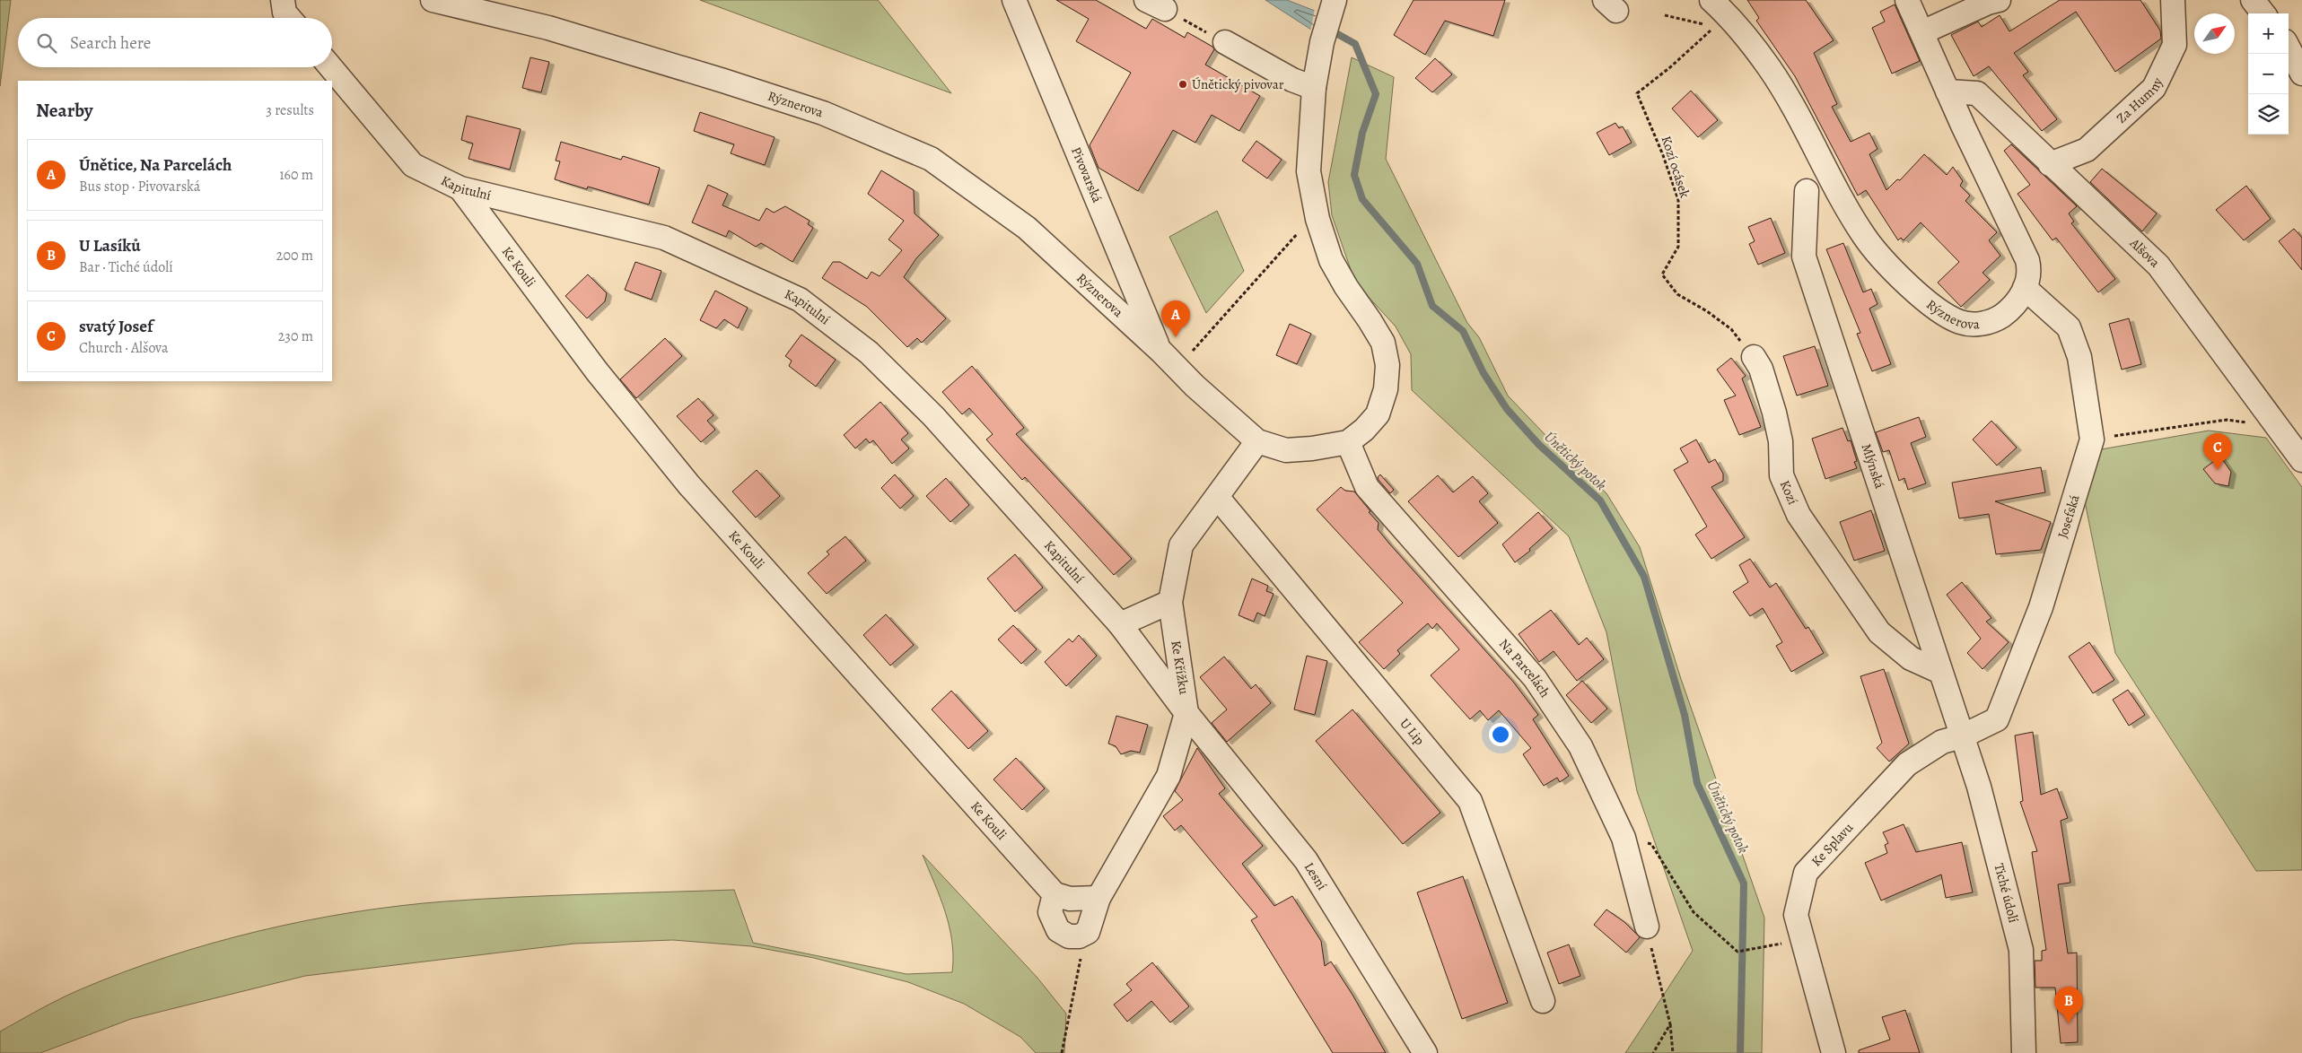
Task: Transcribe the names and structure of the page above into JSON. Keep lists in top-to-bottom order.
{
  "streets": {
    "street": [
      "Za Humny",
      "Rýznerova",
      "Pivovarská",
      "Kapitulní",
      "Alšova",
      "Ke Kouli",
      "Mlýnská",
      "Kozí",
      "Josefská",
      "Ke Křížku",
      "Na Parcelách",
      "U Lip",
      "Ke Splavu",
      "Lesní",
      "Tiché údolí"
    ],
    "path": ["Kozí ocásek"]
  },
  "crossings": [
    ["Za Humny", "Alšova"],
    ["Rýznerova", "Pivovarská"],
    ["Rýznerova", "Alšova"],
    ["Rýznerova", "Josefská"],
    ["Rýznerova", "Ke Křížku"],
    ["Rýznerova", "Na Parcelách"],
    ["Kozí ocásek", "Kozí"],
    ["Kapitulní", "Ke Kouli"],
    ["Kapitulní", "Ke Křížku"],
    ["Kapitulní", "Lesní"],
    ["Mlýnská", "Kozí"],
    ["Mlýnská", "Josefská"],
    ["Mlýnská", "Ke Splavu"],
    ["Mlýnská", "Tiché údolí"],
    ["Josefská", "Ke Splavu"],
    ["Josefská", "Tiché údolí"],
    ["Ke Křížku", "U Lip"],
    ["Ke Křížku", "Lesní"],
    ["Ke Splavu", "Tiché údolí"]
  ],
  "water": ["Únětický potok"],
  "places": ["Únětický pivovar"],
  "north": "top right",
  "page": {
    "map_buttons": ["+", "−"],
    "search": "Search here",
    "heading": ["Nearby", "3 results"],
    "list": [
      {
        "mark": "A",
        "name": "Únětice, Na Parcelách",
        "note": "Bus stop · Pivovarská",
        "value": "160 m"
      },
      {
        "mark": "B",
        "name": "U Lasíků",
        "note": "Bar · Tiché údolí",
        "value": "200 m"
      },
      {
        "mark": "C",
        "name": "svatý Josef",
        "note": "Church · Alšova",
        "value": "230 m"
      }
    ],
    "pins": ["A", "C", "B"]
  }
}
